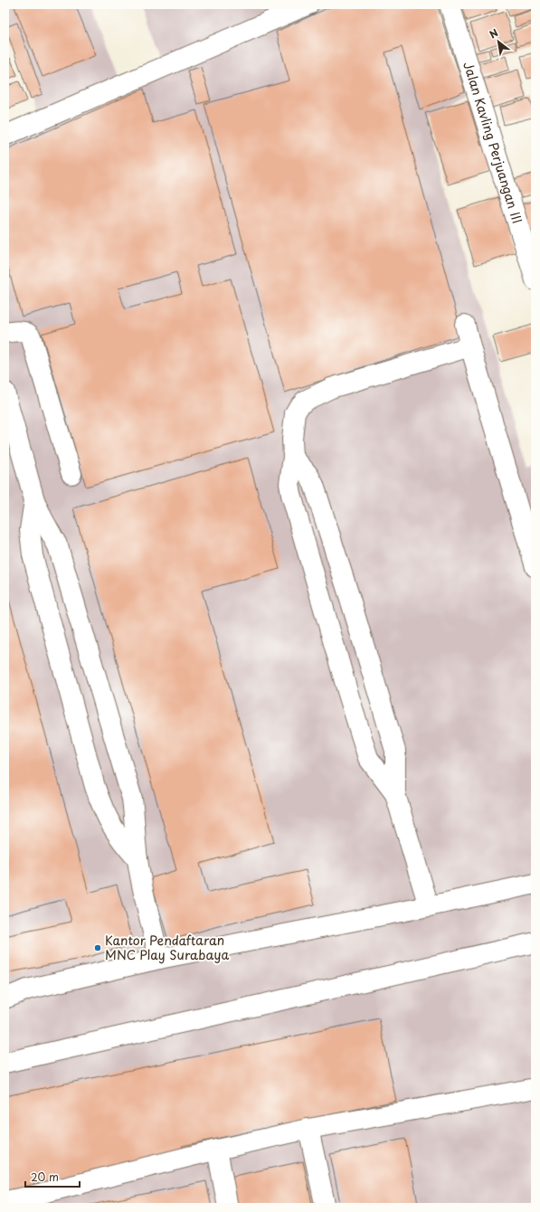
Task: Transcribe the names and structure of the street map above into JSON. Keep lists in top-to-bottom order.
{
  "streets": {
    "street": ["Jalan Kavling Perjuangan III"]
  },
  "places": ["Kantor Pendaftaran MNC Play Surabaya"],
  "scale_bar": "20 m",
  "north": "top left"
}
